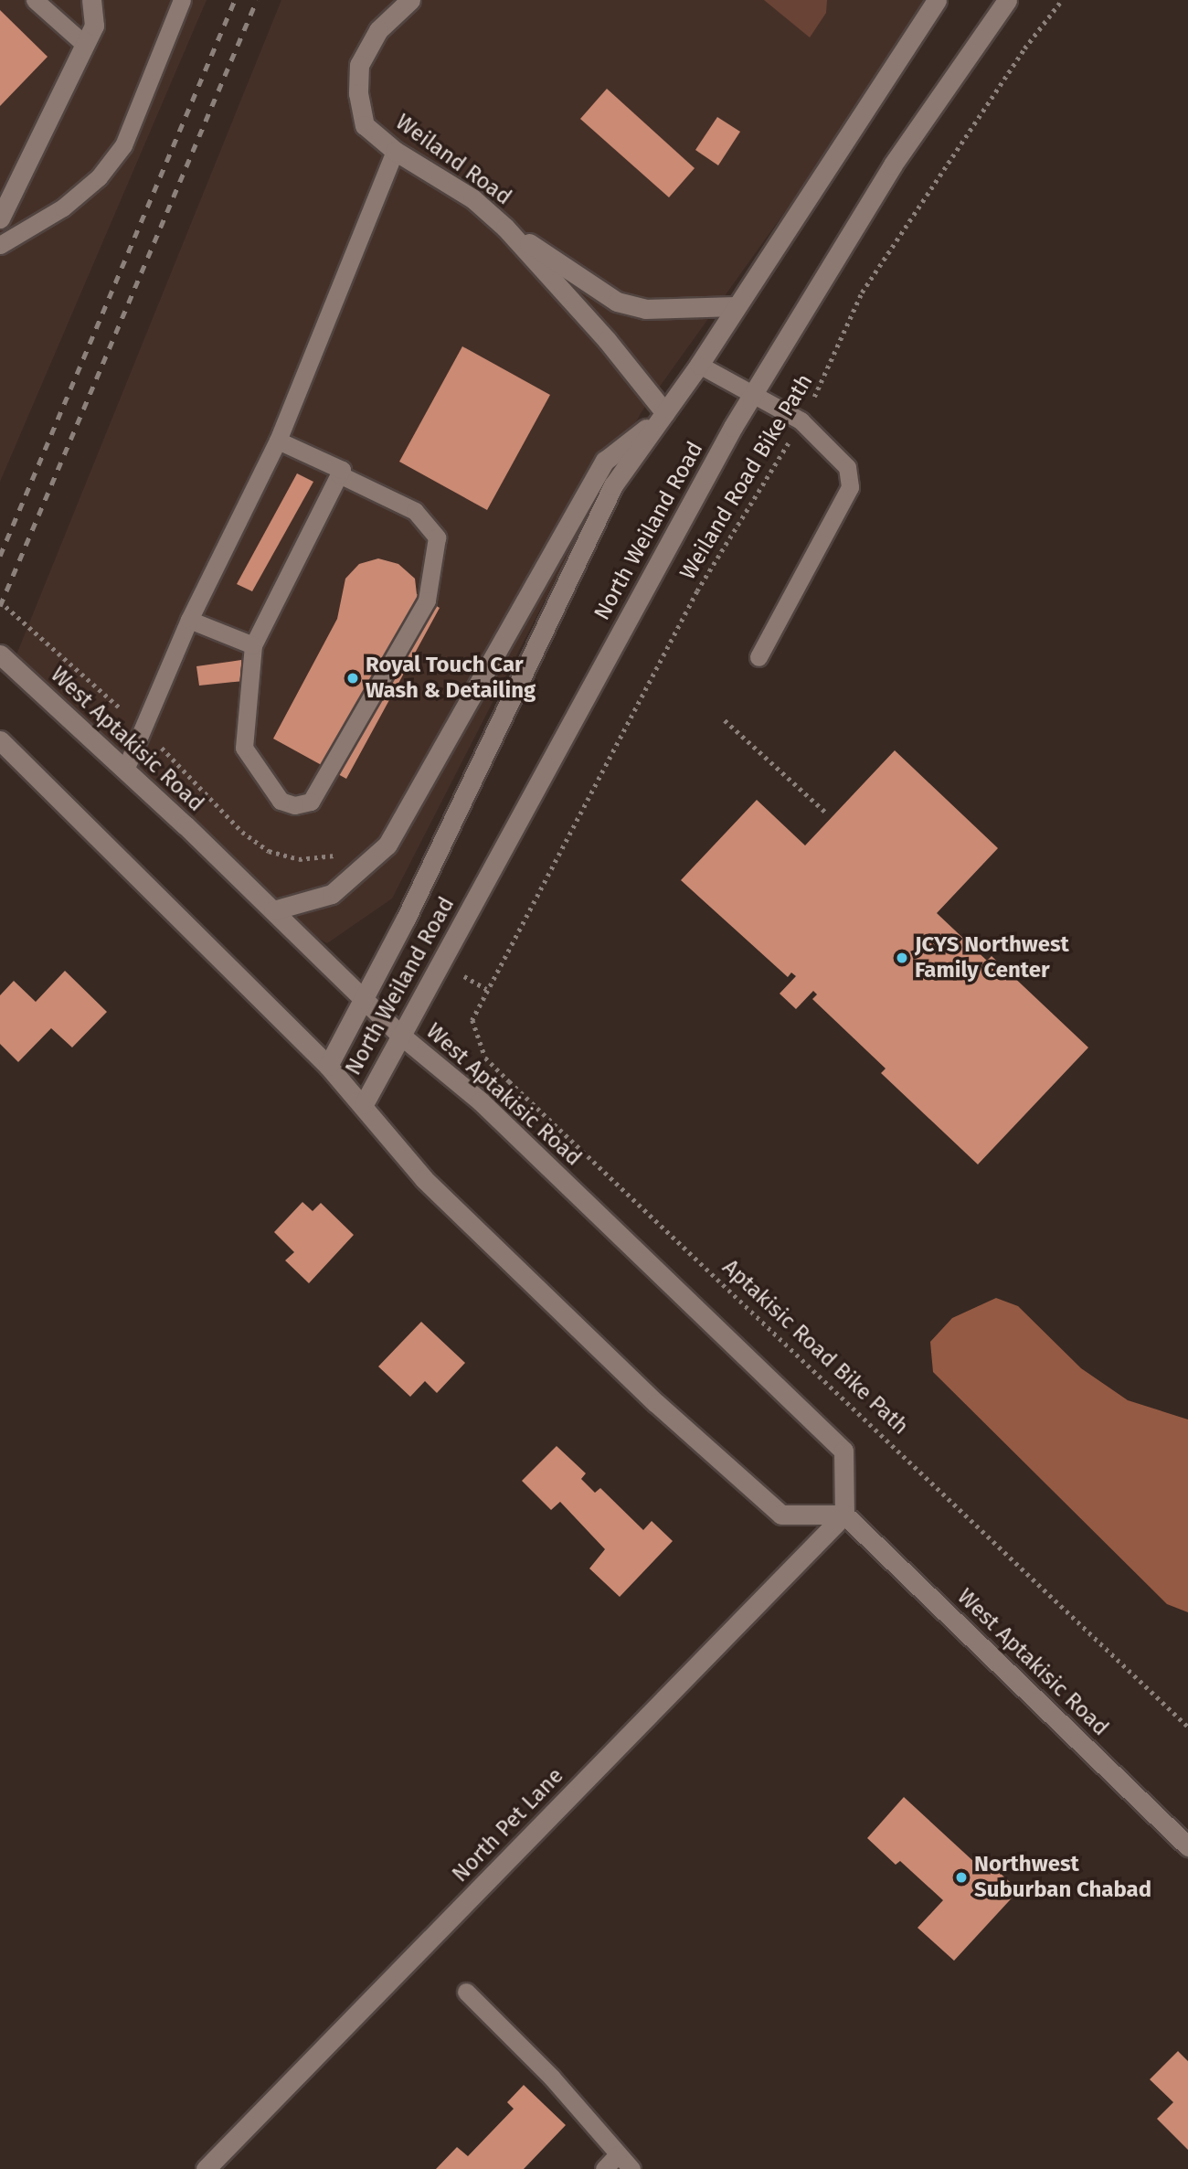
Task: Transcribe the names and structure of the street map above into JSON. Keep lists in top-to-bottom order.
{
  "streets": {
    "main road": [
      "Weiland Road",
      "North Weiland Road",
      "West Aptakisic Road",
      "North Pet Lane"
    ],
    "path": ["Weiland Road Bike Path", "Aptakisic Road Bike Path"]
  },
  "crossings": [
    ["Weiland Road", "North Weiland Road"],
    ["Weiland Road Bike Path", "Aptakisic Road Bike Path"],
    ["North Weiland Road", "West Aptakisic Road"],
    ["West Aptakisic Road", "North Pet Lane"]
  ],
  "places": ["Royal Touch Car Wash & Detailing", "JCYS Northwest Family Center", "Northwest Suburban Chabad"]
}
